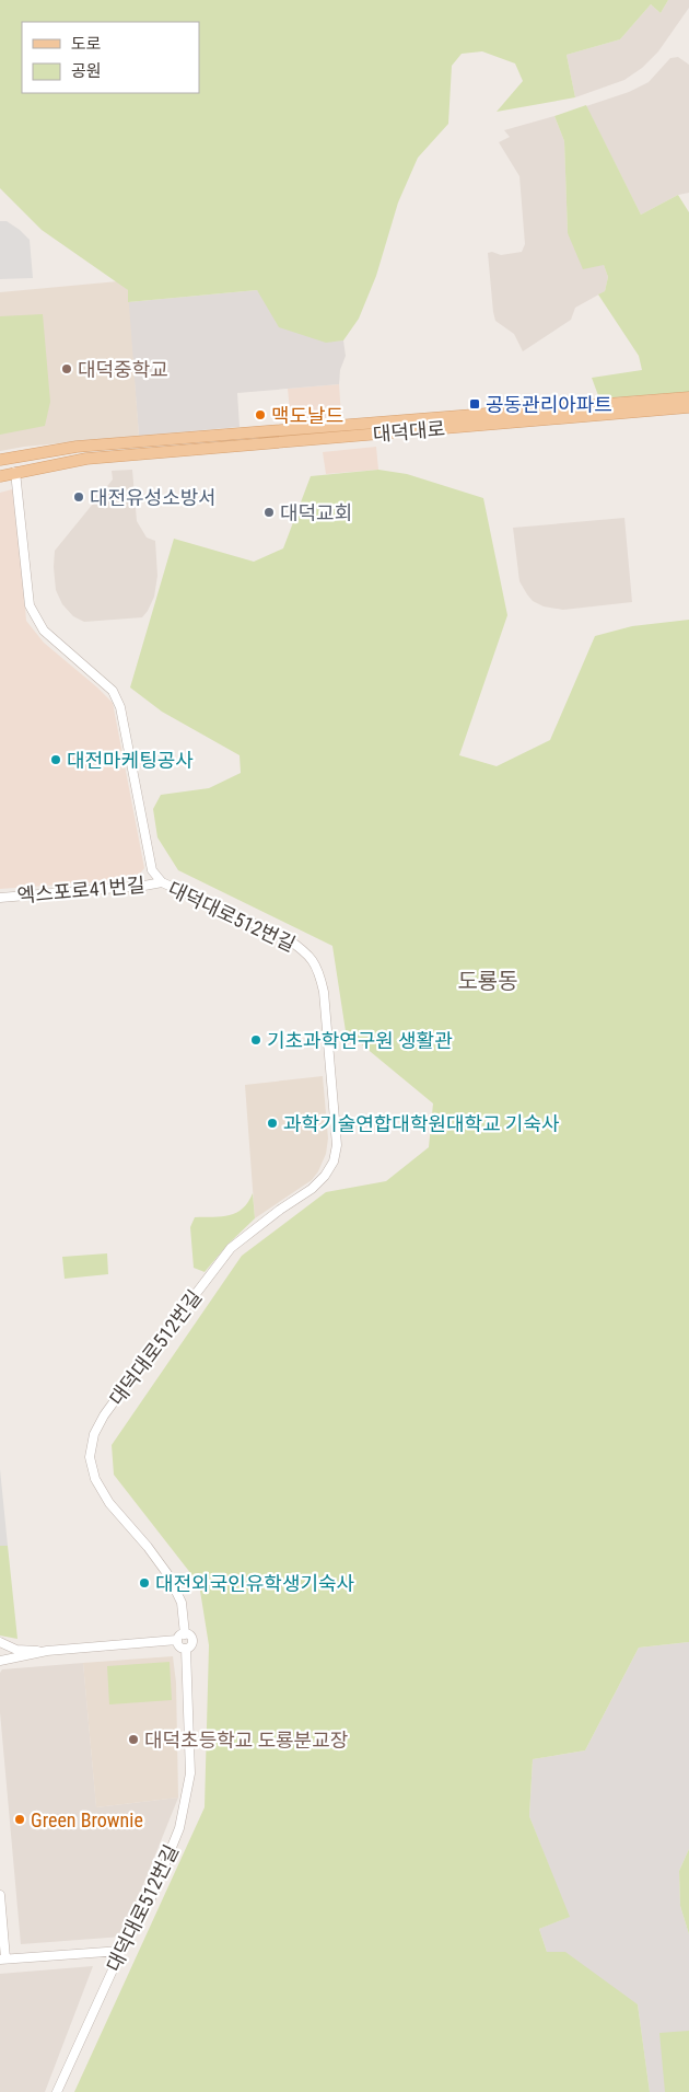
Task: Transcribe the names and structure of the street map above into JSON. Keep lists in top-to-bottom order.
{
  "streets": {
    "main road": ["대덕대로"],
    "street": ["엑스포로41번길", "대덕대로512번길"]
  },
  "crossings": [
    ["대덕대로", "대덕대로512번길"],
    ["엑스포로41번길", "대덕대로512번길"]
  ],
  "districts": ["도룡동"],
  "places": {
    "other": [
      "대덕중학교",
      "맥도날드",
      "대전유성소방서",
      "대덕교회",
      "대전마케팅공사",
      "기초과학연구원 생활관",
      "과학기술연합대학원대학교 기숙사",
      "대전외국인유학생기숙사",
      "대덕초등학교 도룡분교장",
      "Green Brownie"
    ],
    "transit": ["공동관리아파트"]
  },
  "legend": ["도로", "공원"]
}
